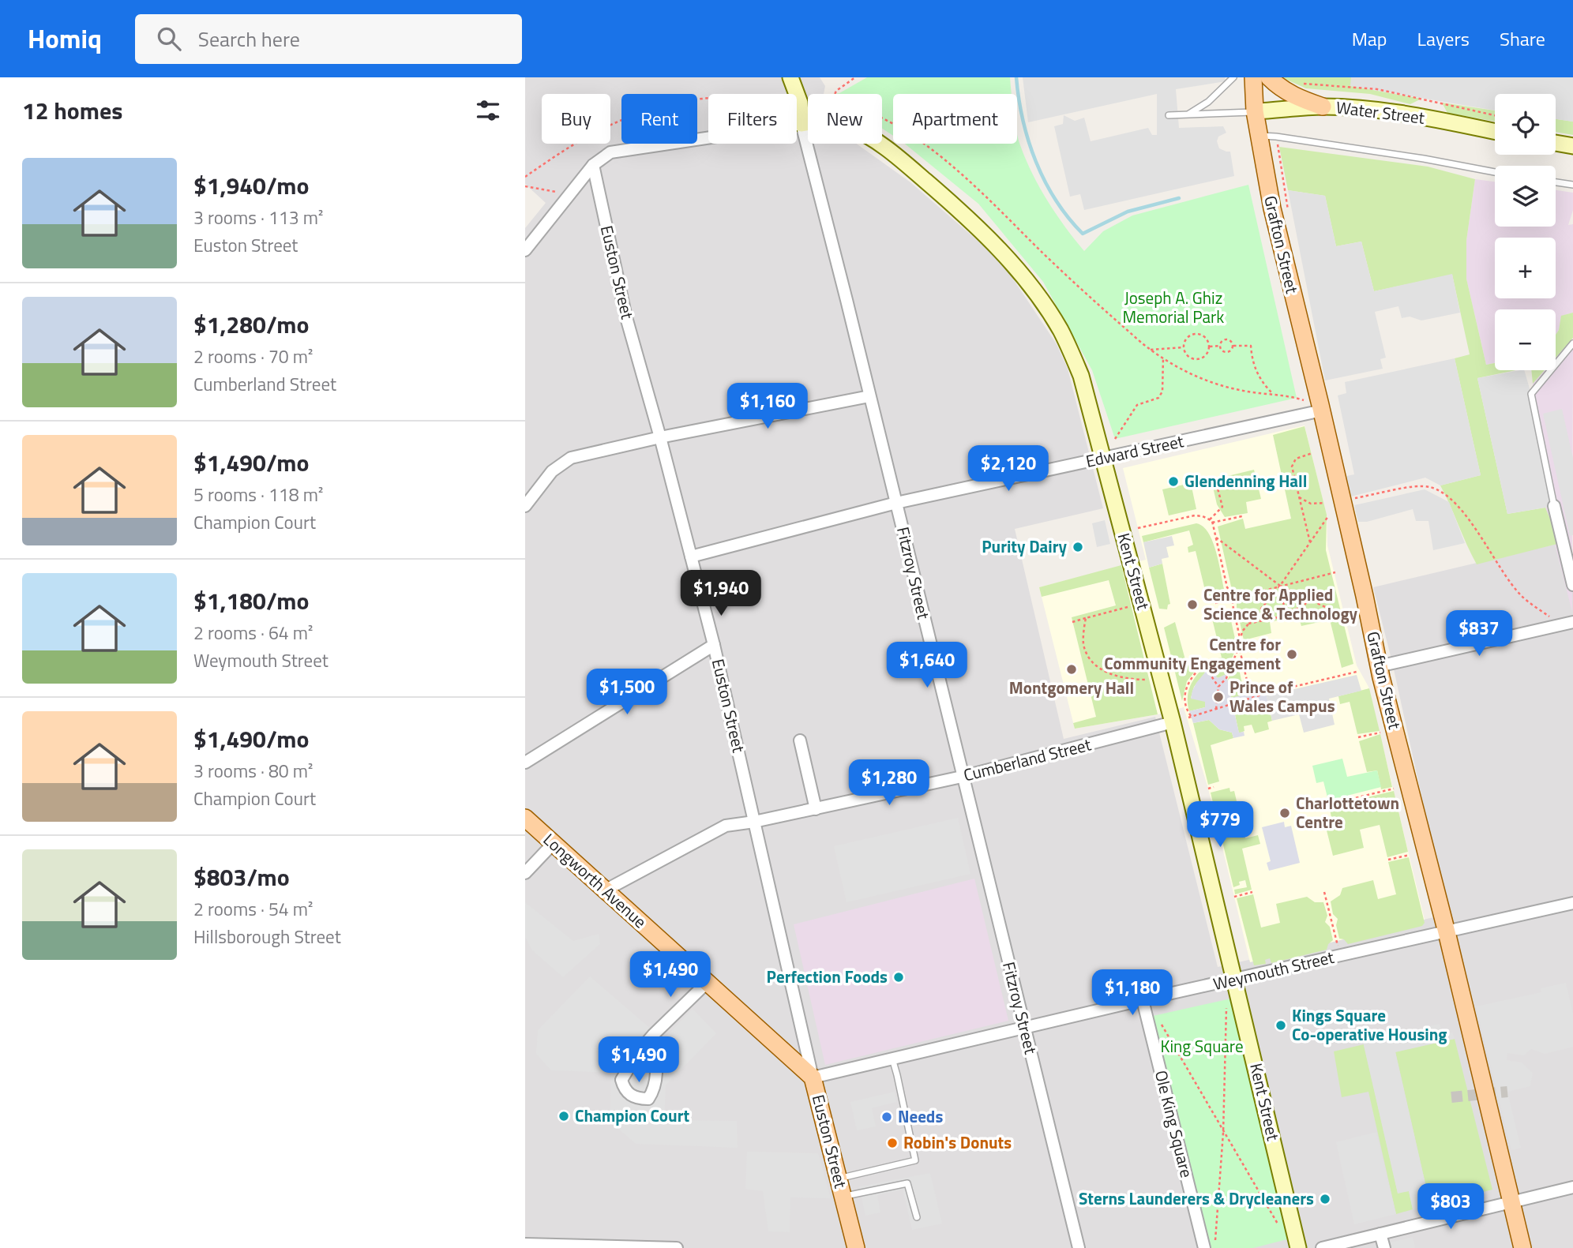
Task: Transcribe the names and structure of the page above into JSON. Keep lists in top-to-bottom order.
{
  "streets": {
    "main road": ["Grafton Street", "Euston Street", "Longworth Avenue"],
    "street": [
      "Water Street",
      "Edward Street",
      "Kent Street",
      "Fitzroy Street",
      "Cumberland Street",
      "Weymouth Street",
      "Ole King Square"
    ]
  },
  "crossings": [
    ["Water Street", "Grafton Street"],
    ["Grafton Street", "Edward Street"],
    ["Grafton Street", "Weymouth Street"],
    ["Euston Street", "Edward Street"],
    ["Euston Street", "Cumberland Street"],
    ["Euston Street", "Longworth Avenue"],
    ["Euston Street", "Weymouth Street"],
    ["Edward Street", "Kent Street"],
    ["Edward Street", "Fitzroy Street"],
    ["Kent Street", "Fitzroy Street"],
    ["Kent Street", "Cumberland Street"],
    ["Kent Street", "Weymouth Street"],
    ["Fitzroy Street", "Cumberland Street"],
    ["Fitzroy Street", "Weymouth Street"],
    ["Cumberland Street", "Longworth Avenue"],
    ["Longworth Avenue", "Weymouth Street"],
    ["Weymouth Street", "Ole King Square"]
  ],
  "parks": ["Joseph A. Ghiz Memorial Park", "King Square"],
  "places": [
    "Glendenning Hall",
    "Purity Dairy",
    "Centre for Applied Science & Technology",
    "Centre for Community Engagement",
    "Montgomery Hall",
    "Prince of Wales Campus",
    "Charlottetown Centre",
    "Perfection Foods",
    "Kings Square Co-operative Housing",
    "Champion Court",
    "Needs",
    "Robin's Donuts",
    "Sterns Launderers & Drycleaners"
  ],
  "page": {
    "header": "Homiq",
    "search": "Search here",
    "nav": ["Map", "Layers", "Share"],
    "heading": "12 homes",
    "map_buttons": ["+", "−"],
    "chip": [
      "Buy",
      "Rent",
      "Filters",
      "New",
      "Apartment"
    ],
    "list": [
      {
        "name": "$1,940/mo",
        "note": "3 rooms · 113 m² · Euston Street"
      },
      {
        "name": "$1,280/mo",
        "note": "2 rooms · 70 m² · Cumberland Street"
      },
      {
        "name": "$1,490/mo",
        "note": "5 rooms · 118 m² · Champion Court"
      },
      {
        "name": "$1,180/mo",
        "note": "2 rooms · 64 m² · Weymouth Street"
      },
      {
        "name": "$1,490/mo",
        "note": "3 rooms · 80 m² · Champion Court"
      },
      {
        "name": "$803/mo",
        "note": "2 rooms · 54 m² · Hillsborough Street"
      }
    ],
    "price": [
      "$1,160",
      "$2,120",
      "$1,940",
      "$837",
      "$1,640",
      "$1,500",
      "$1,280",
      "$779",
      "$1,490",
      "$1,180",
      "$1,490",
      "$803"
    ]
  }
}
